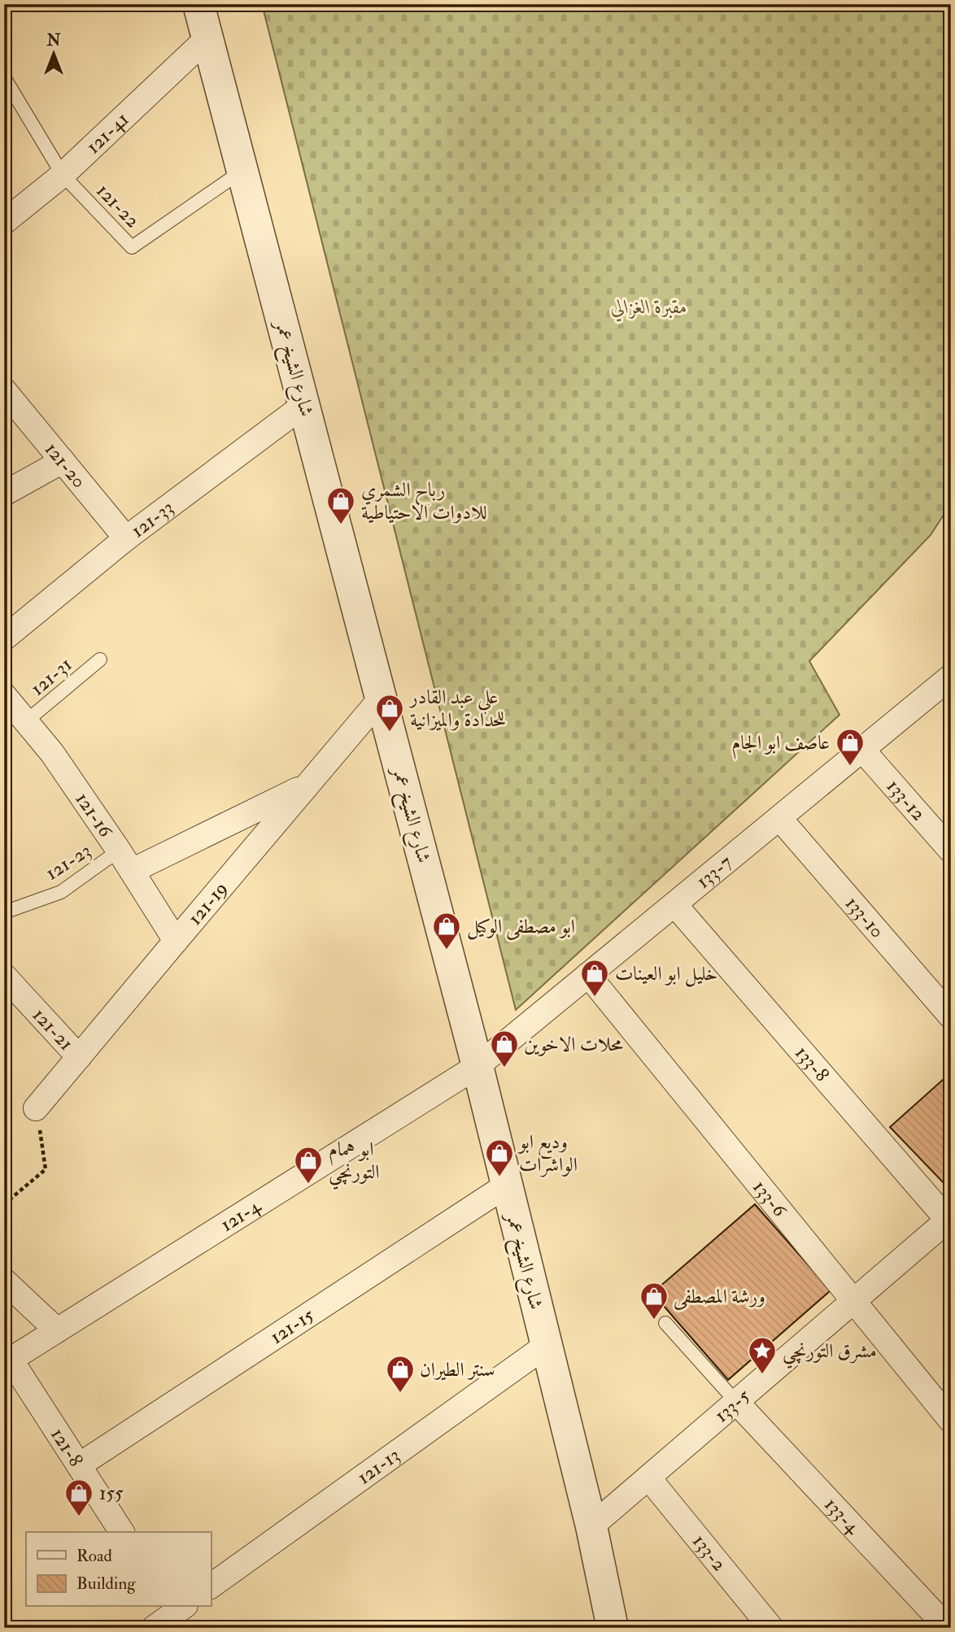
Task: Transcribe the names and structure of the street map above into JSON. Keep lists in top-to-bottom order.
{
  "streets": {
    "street": [
      "121-41",
      "شارع الشيخ عمر",
      "121-20",
      "121-33",
      "133-12",
      "121-16",
      "133-7",
      "121-19",
      "133-10",
      "121-21",
      "133-8",
      "133-6",
      "121-4",
      "121-15",
      "133-5",
      "121-8",
      "121-13",
      "133-4",
      "133-2"
    ],
    "lane": ["121-22", "121-31", "121-23"]
  },
  "crossings": [
    ["121-41", "121-22"],
    ["121-41", "شارع الشيخ عمر"],
    ["121-22", "شارع الشيخ عمر"],
    ["شارع الشيخ عمر", "121-33"],
    ["شارع الشيخ عمر", "133-7"],
    ["شارع الشيخ عمر", "121-19"],
    ["شارع الشيخ عمر", "121-4"],
    ["شارع الشيخ عمر", "121-15"],
    ["شارع الشيخ عمر", "133-5"],
    ["شارع الشيخ عمر", "121-13"],
    ["121-20", "121-33"],
    ["121-31", "121-16"],
    ["133-12", "133-7"],
    ["121-16", "121-23"],
    ["121-16", "121-19"],
    ["133-7", "133-10"],
    ["133-7", "133-8"],
    ["133-7", "133-6"],
    ["133-7", "121-4"],
    ["121-19", "121-21"],
    ["133-8", "133-5"],
    ["133-6", "133-5"],
    ["121-4", "121-8"],
    ["121-15", "121-8"],
    ["133-5", "133-4"],
    ["133-5", "133-2"]
  ],
  "parks": ["مقبرة الغزالي"],
  "places": {
    "shop": [
      "رباح الشمري للادوات الاحتياطية",
      "علي عبد القادر للحدادة والميزانية",
      "عاصف ابو الجام",
      "ابو مصطفى الوكيل",
      "خليل ابو العينات",
      "محلات الاخوين",
      "وديع ابو الواشرات",
      "ابو همام التورنچي",
      "ورشة المصطفى",
      "سنتر الطيران",
      "155"
    ],
    "place": ["مشرق التورنچي"]
  },
  "legend": ["Road", "Building"],
  "north": "top"
}
